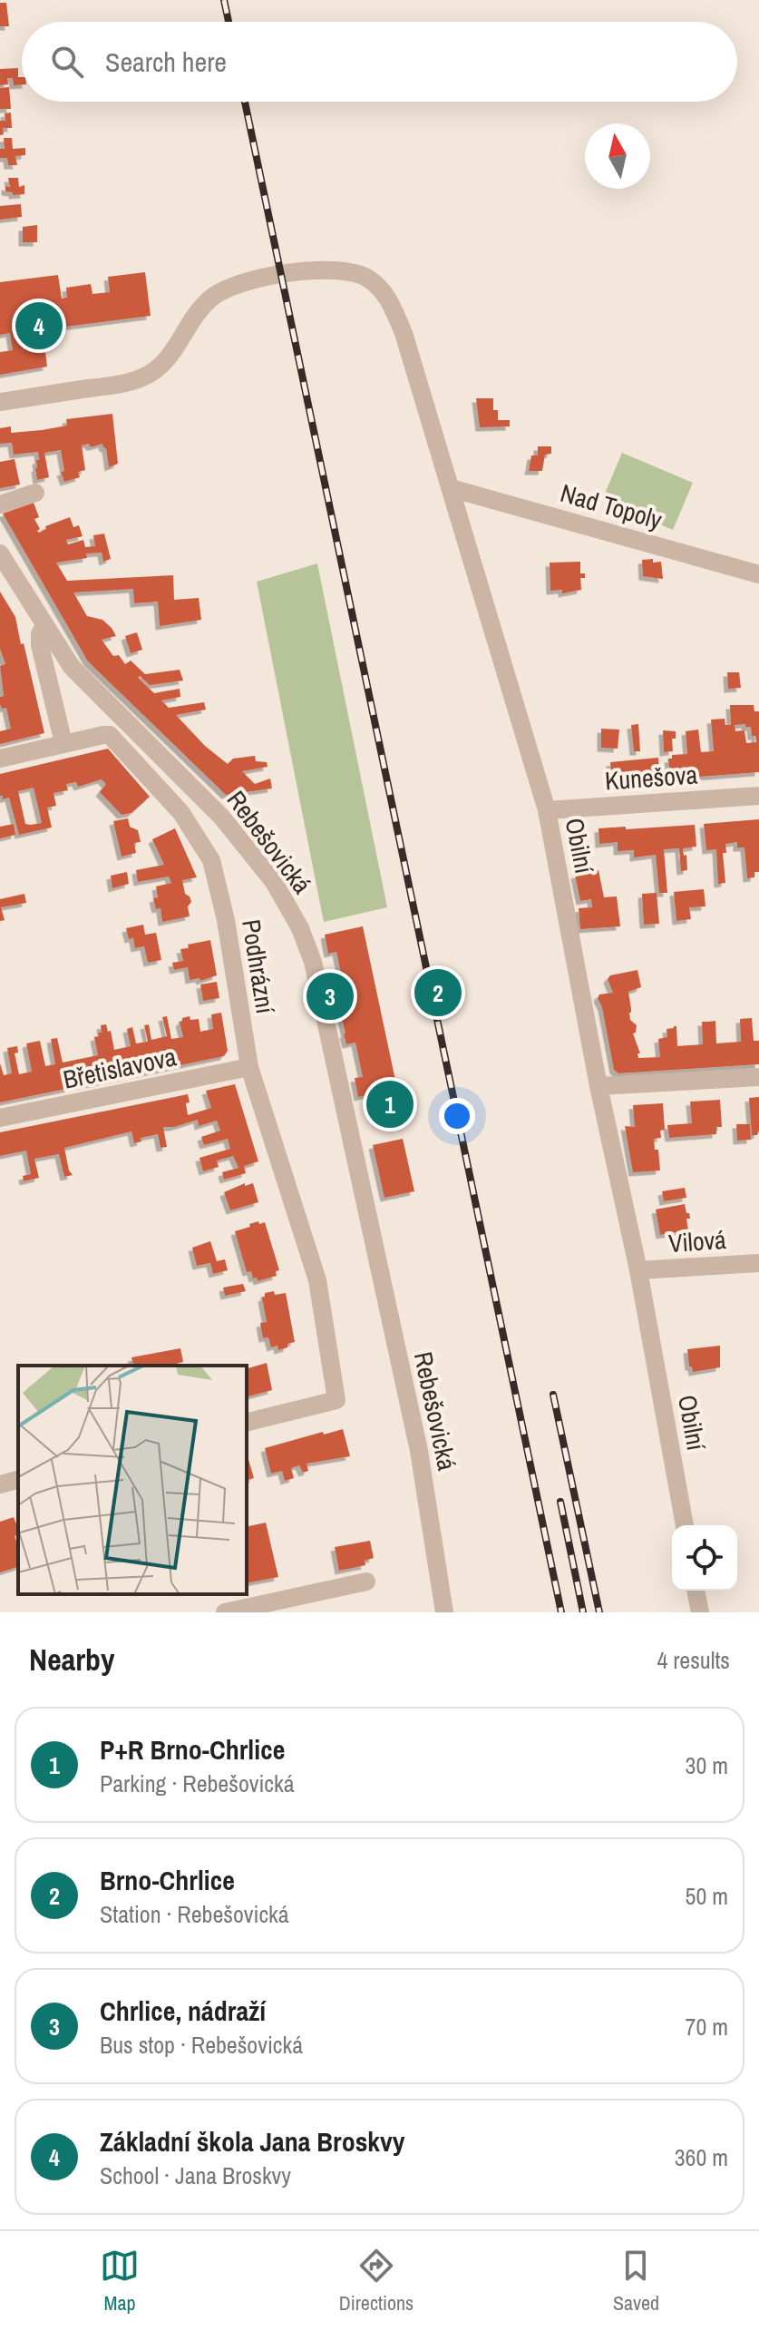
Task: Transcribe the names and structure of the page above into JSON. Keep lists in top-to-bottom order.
{
  "streets": {
    "street": [
      "Nad Topoly",
      "Kunešova",
      "Rebešovická",
      "Obilní",
      "Podhrázní",
      "Břetislavova",
      "Vilová"
    ]
  },
  "crossings": [
    ["Nad Topoly", "Obilní"],
    ["Kunešova", "Obilní"],
    ["Obilní", "Vilová"],
    ["Podhrázní", "Břetislavova"]
  ],
  "north": "top",
  "page": {
    "search": "Search here",
    "pins": [
      "4",
      "2",
      "3",
      "1"
    ],
    "heading": ["Nearby", "4 results"],
    "list": [
      {
        "mark": "1",
        "name": "P+R Brno-Chrlice",
        "note": "Parking · Rebešovická",
        "value": "30 m"
      },
      {
        "mark": "2",
        "name": "Brno-Chrlice",
        "note": "Station · Rebešovická",
        "value": "50 m"
      },
      {
        "mark": "3",
        "name": "Chrlice, nádraží",
        "note": "Bus stop · Rebešovická",
        "value": "70 m"
      },
      {
        "mark": "4",
        "name": "Základní škola Jana Broskvy",
        "note": "School · Jana Broskvy",
        "value": "360 m"
      }
    ],
    "nav": ["Map", "Directions", "Saved"]
  }
}
